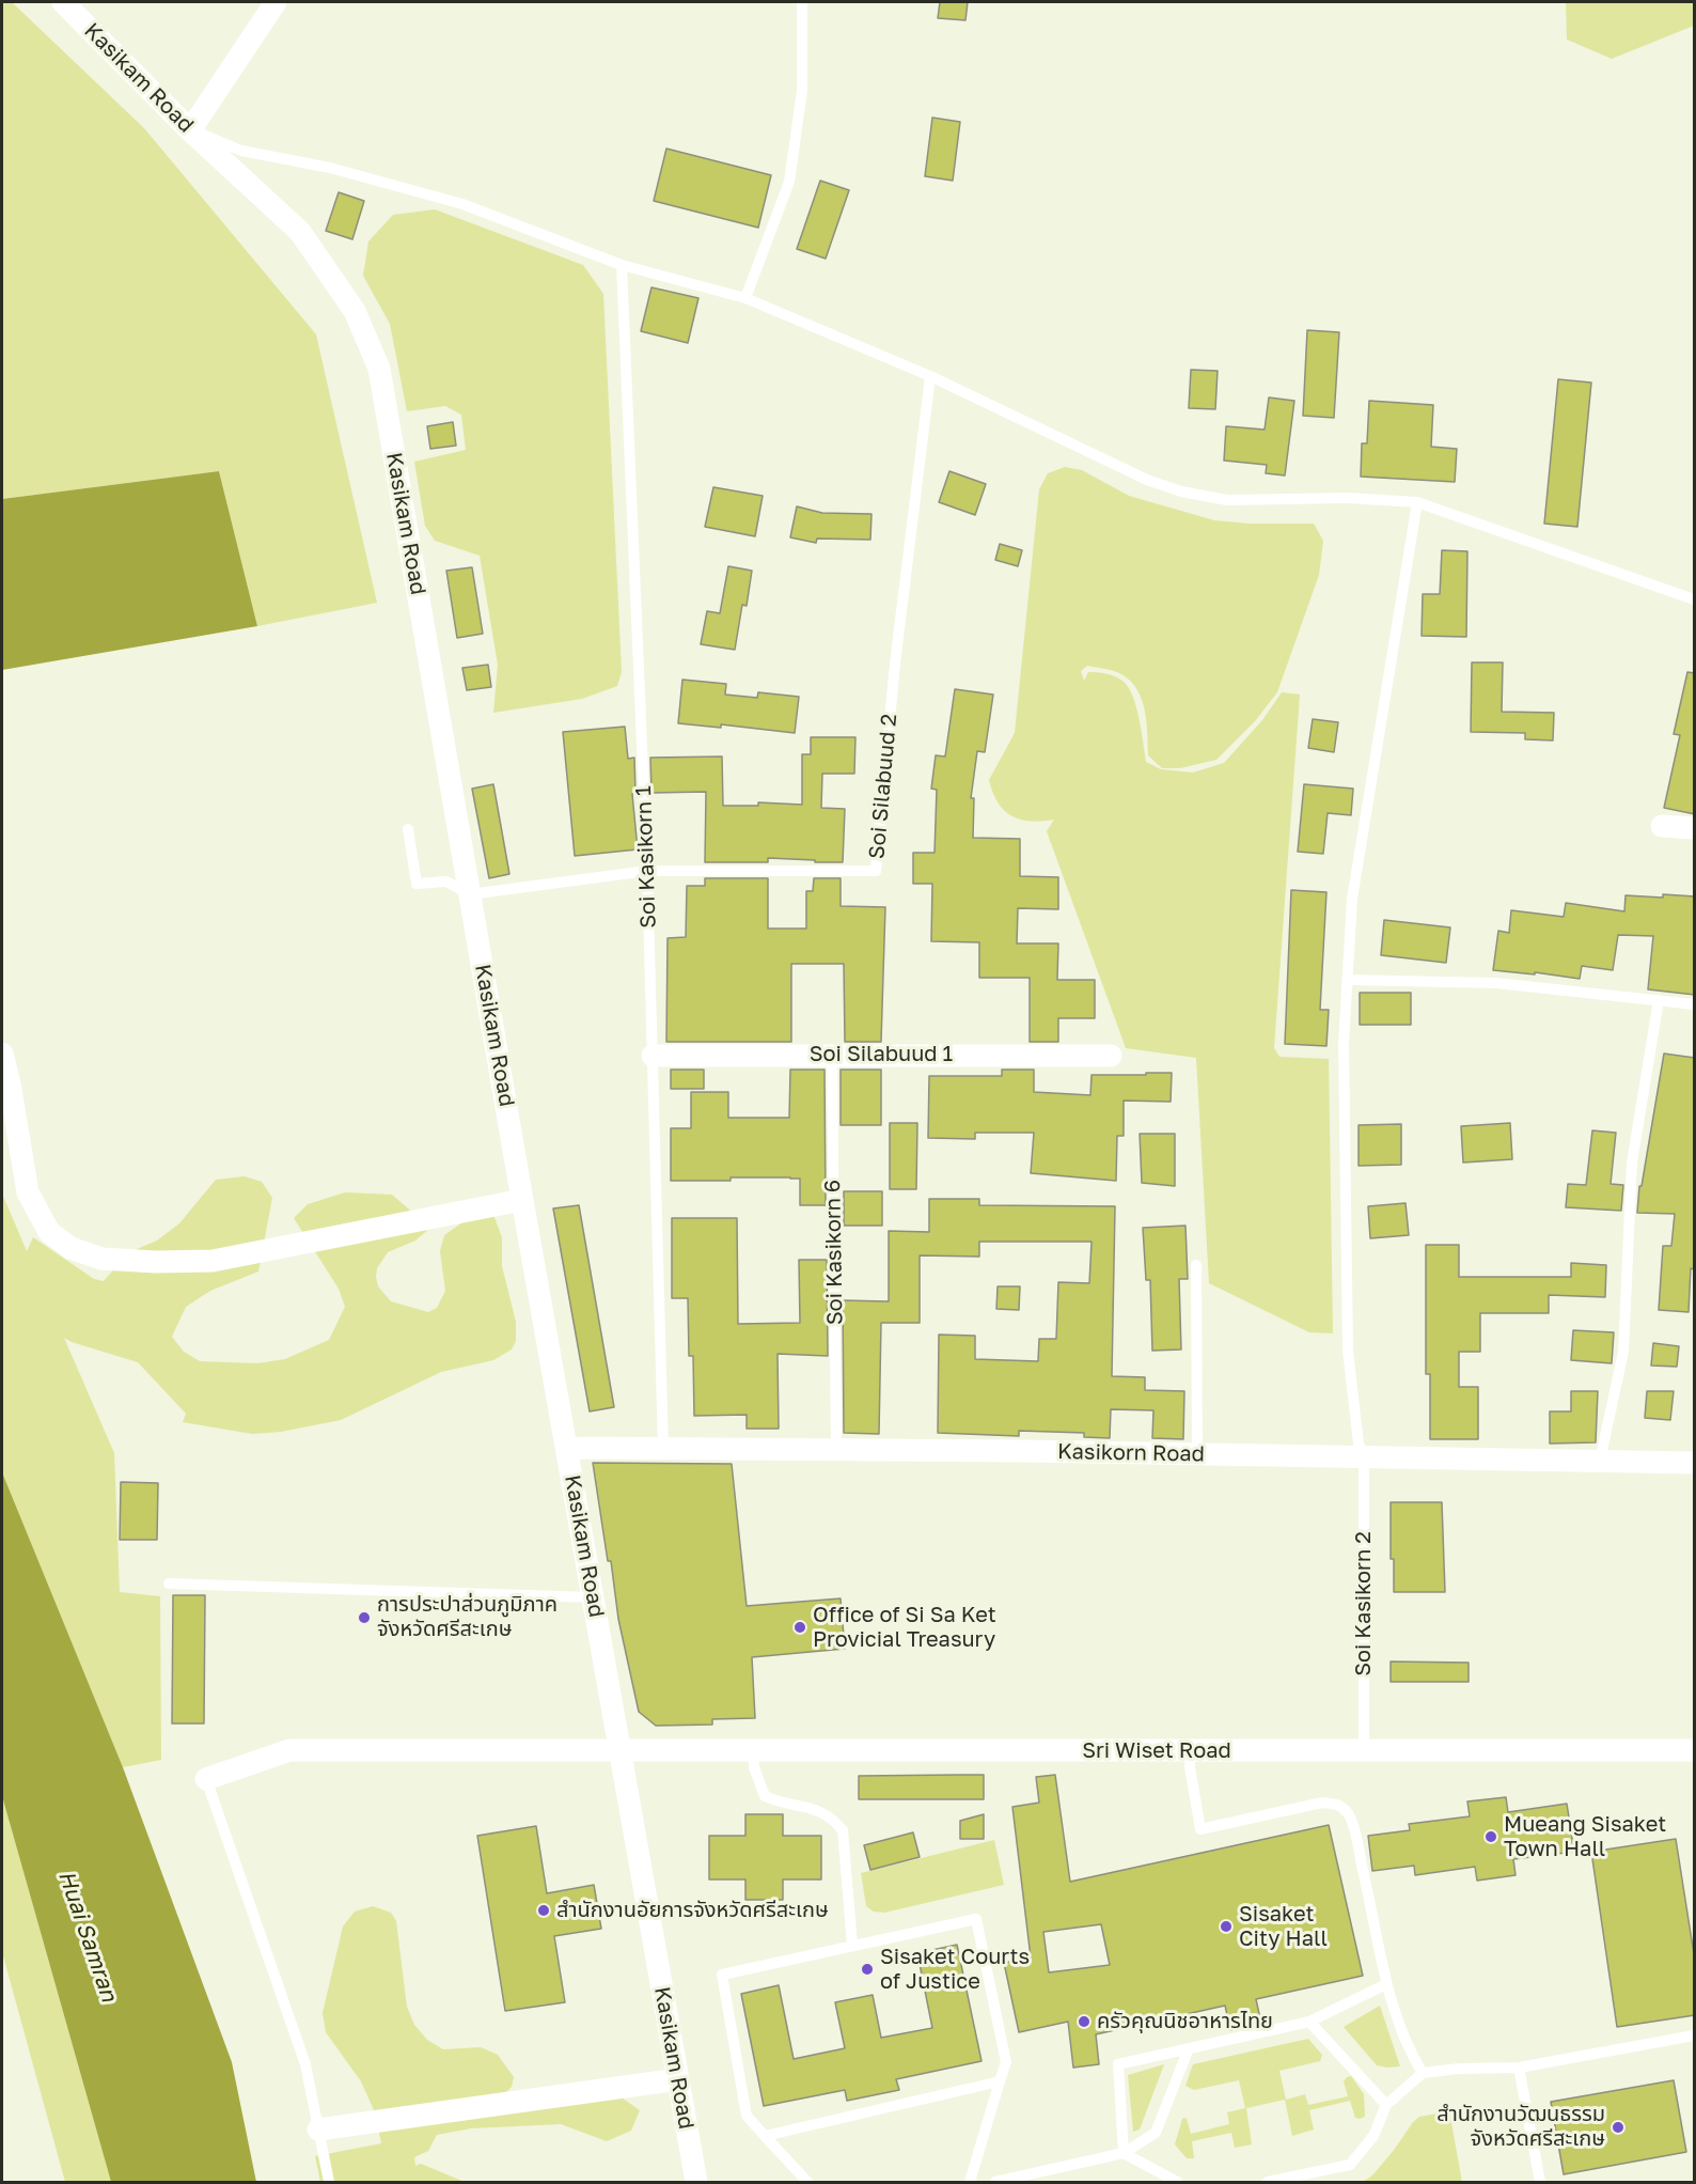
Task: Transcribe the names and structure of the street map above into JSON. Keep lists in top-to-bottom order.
{
  "streets": {
    "street": [
      "Kasikam Road",
      "Soi Silabuud 1",
      "Kasikorn Road",
      "Sri Wiset Road"
    ],
    "lane": [
      "Soi Silabuud 2",
      "Soi Kasikorn 1",
      "Soi Kasikorn 6",
      "Soi Kasikorn 2"
    ]
  },
  "crossings": [
    ["Kasikam Road", "Soi Silabuud 2"],
    ["Kasikam Road", "Kasikorn Road"],
    ["Kasikam Road", "Sri Wiset Road"],
    ["Soi Silabuud 2", "Soi Kasikorn 1"],
    ["Soi Kasikorn 1", "Soi Silabuud 1"],
    ["Soi Kasikorn 1", "Kasikorn Road"],
    ["Soi Silabuud 1", "Soi Kasikorn 6"],
    ["Soi Kasikorn 6", "Kasikorn Road"],
    ["Kasikorn Road", "Soi Kasikorn 2"],
    ["Soi Kasikorn 2", "Sri Wiset Road"]
  ],
  "water": ["Huai Samran"],
  "places": [
    "การประปาส่วนภูมิภาค จังหวัดศรีสะเกษ",
    "Office of Si Sa Ket Provicial Treasury",
    "Mueang Sisaket Town Hall",
    "สำนักงานอัยการจังหวัดศรีสะเกษ",
    "Sisaket City Hall",
    "Sisaket Courts of Justice",
    "ครัวคุณนิชอาหารไทย",
    "สำนักงานวัฒนธรรม จังหวัดศรีสะเกษ"
  ]
}
